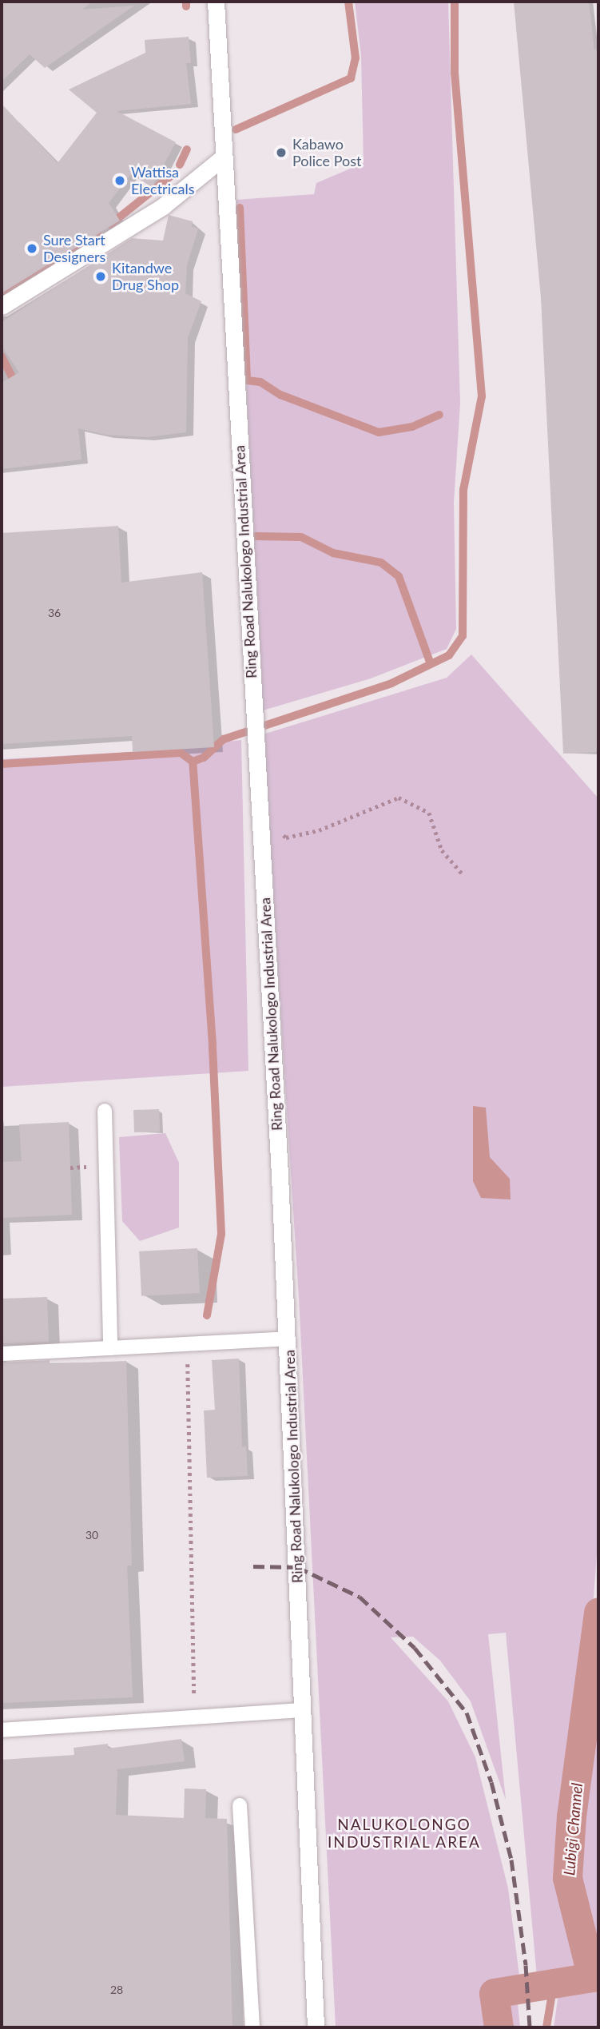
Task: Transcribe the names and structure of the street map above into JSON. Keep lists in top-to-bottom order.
{
  "streets": {
    "street": ["Ring Road Nalukologo Industrial Area"]
  },
  "districts": ["NALUKOLONGO INDUSTRIAL AREA"],
  "water": ["Lubigi Channel"],
  "places": [
    "Kabawo Police Post",
    "Wattisa Electricals",
    "Sure Start Designers",
    "Kitandwe Drug Shop"
  ],
  "house_numbers": ["36", "30", "28"]
}
